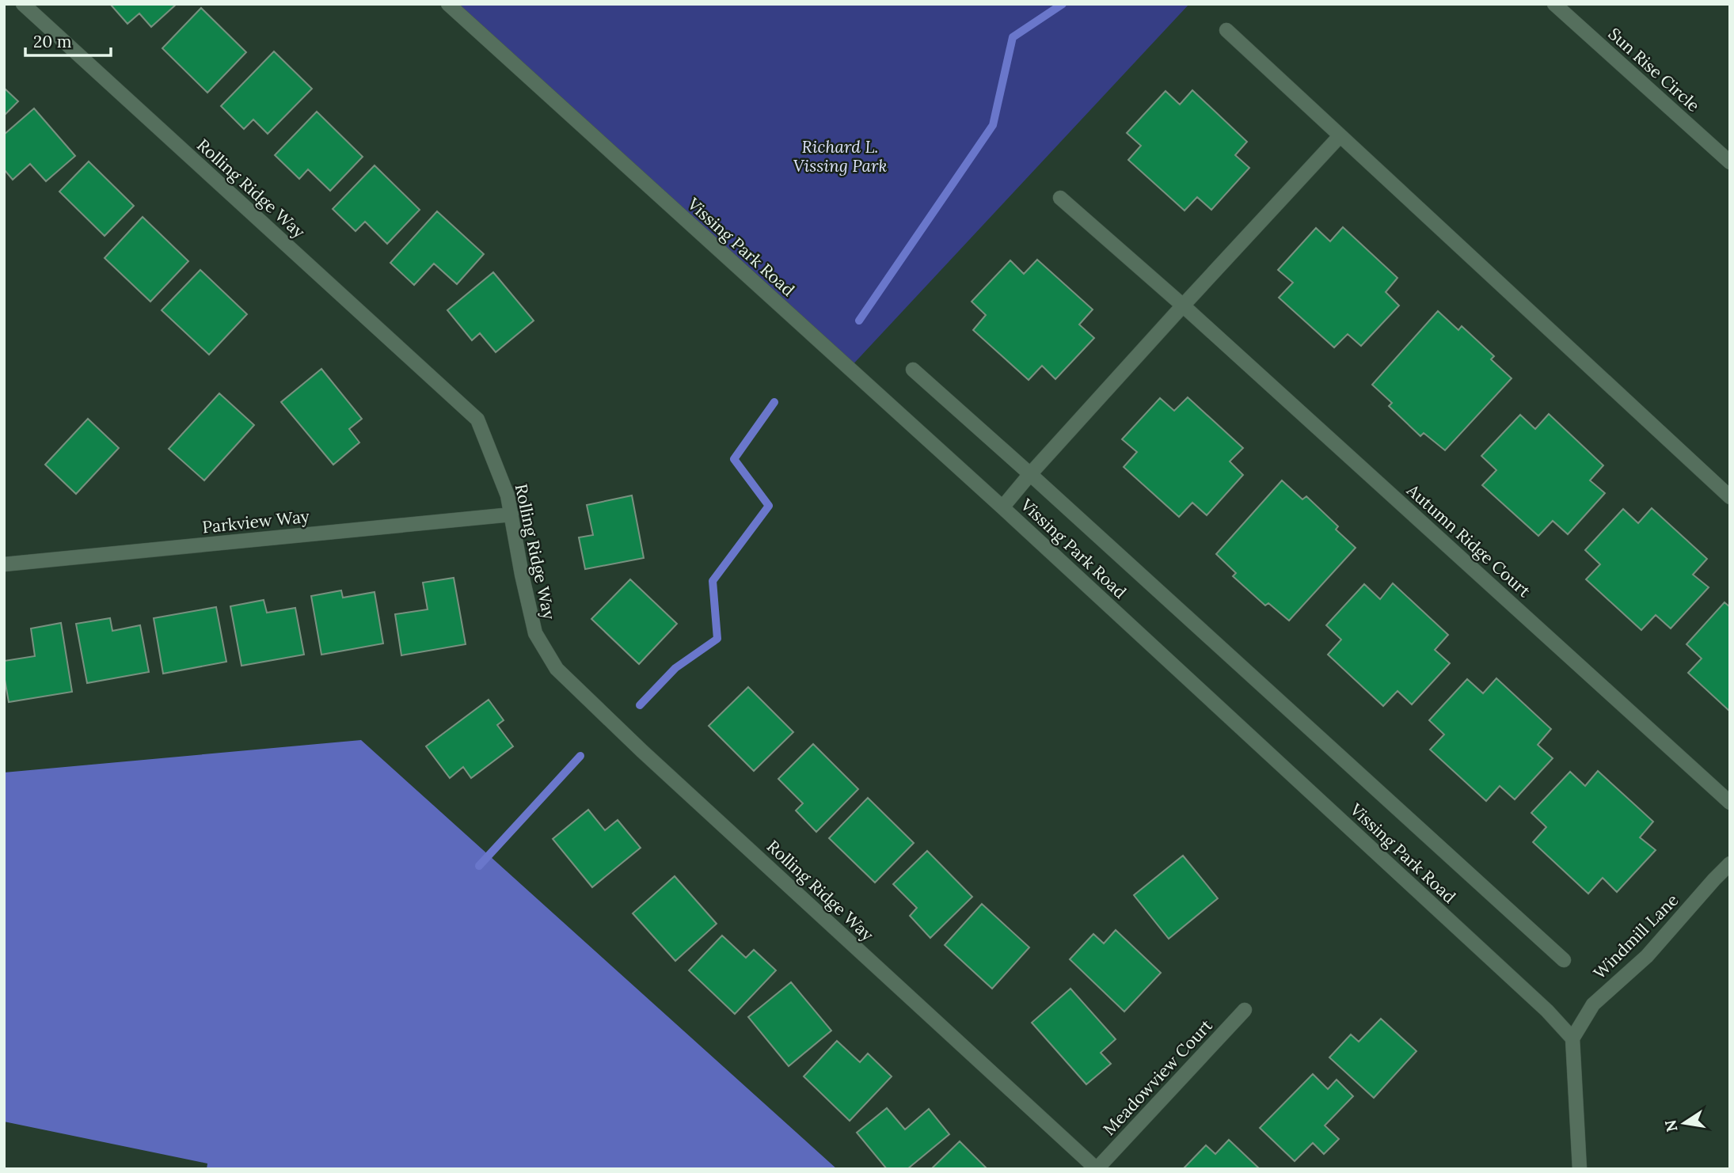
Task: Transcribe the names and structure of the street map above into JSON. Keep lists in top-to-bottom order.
{
  "streets": {
    "street": [
      "Sun Rise Circle",
      "Rolling Ridge Way",
      "Vissing Park Road",
      "Parkview Way",
      "Autumn Ridge Court",
      "Windmill Lane",
      "Meadowview Court"
    ]
  },
  "crossings": [
    ["Rolling Ridge Way", "Parkview Way"],
    ["Rolling Ridge Way", "Meadowview Court"],
    ["Vissing Park Road", "Windmill Lane"]
  ],
  "parks": ["Richard L. Vissing Park"],
  "scale_bar": "20 m",
  "north": "left"
}
